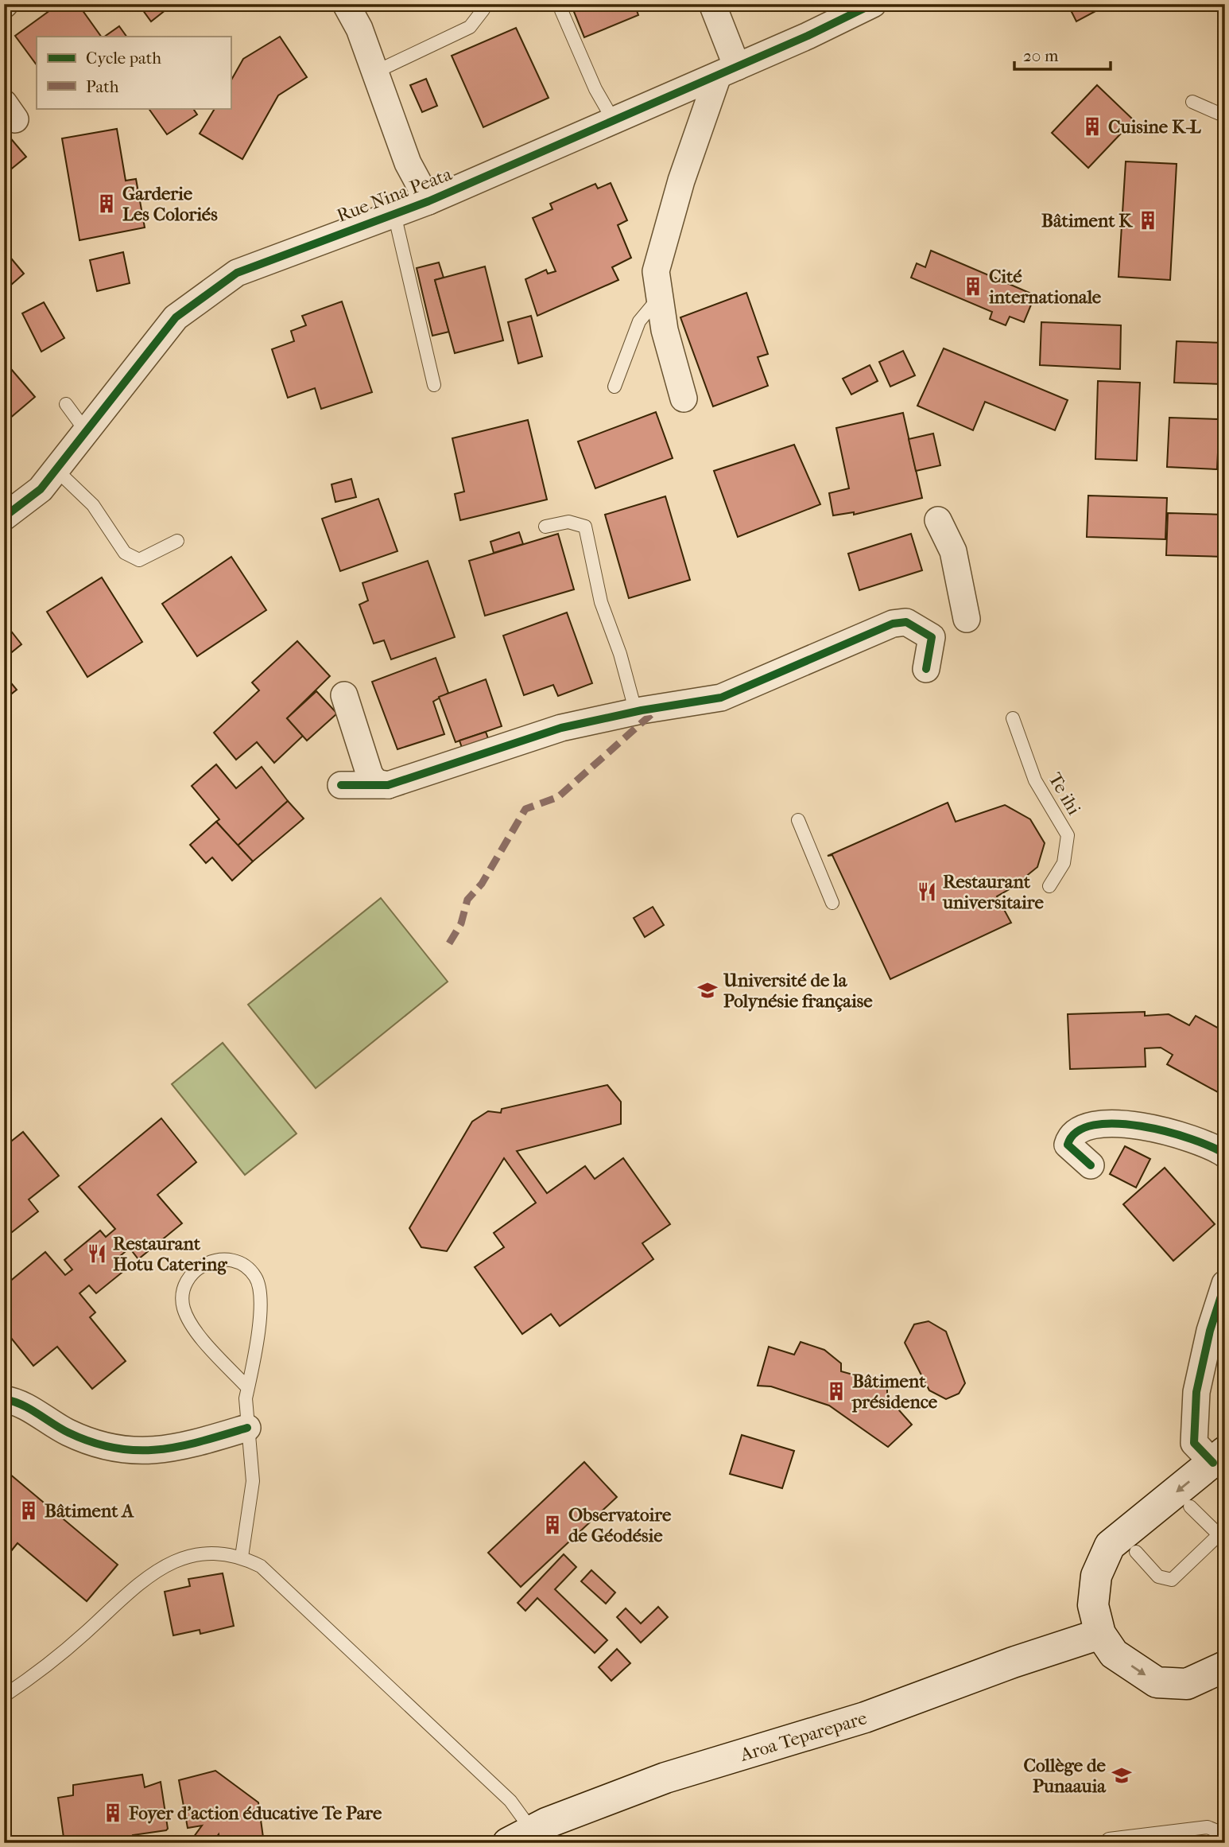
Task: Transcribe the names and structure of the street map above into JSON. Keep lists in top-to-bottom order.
{
  "streets": {
    "main road": ["Aroa Teparepare"],
    "street": ["Rue Nina Peata"],
    "lane": ["Te ihi"]
  },
  "places": {
    "building": [
      "Cuisine K-L",
      "Garderie Les Coloriés",
      "Bâtiment K",
      "Cité internationale",
      "Bâtiment présidence",
      "Bâtiment A",
      "Observatoire de Géodésie",
      "Foyer d'action éducative Te Pare"
    ],
    "restaurant": ["Restaurant universitaire", "Restaurant Hotu Catering"],
    "school or university": ["Université de la Polynésie française", "Collège de Punaauia"]
  },
  "legend": ["Cycle path", "Path"],
  "scale_bar": "20 m"
}
